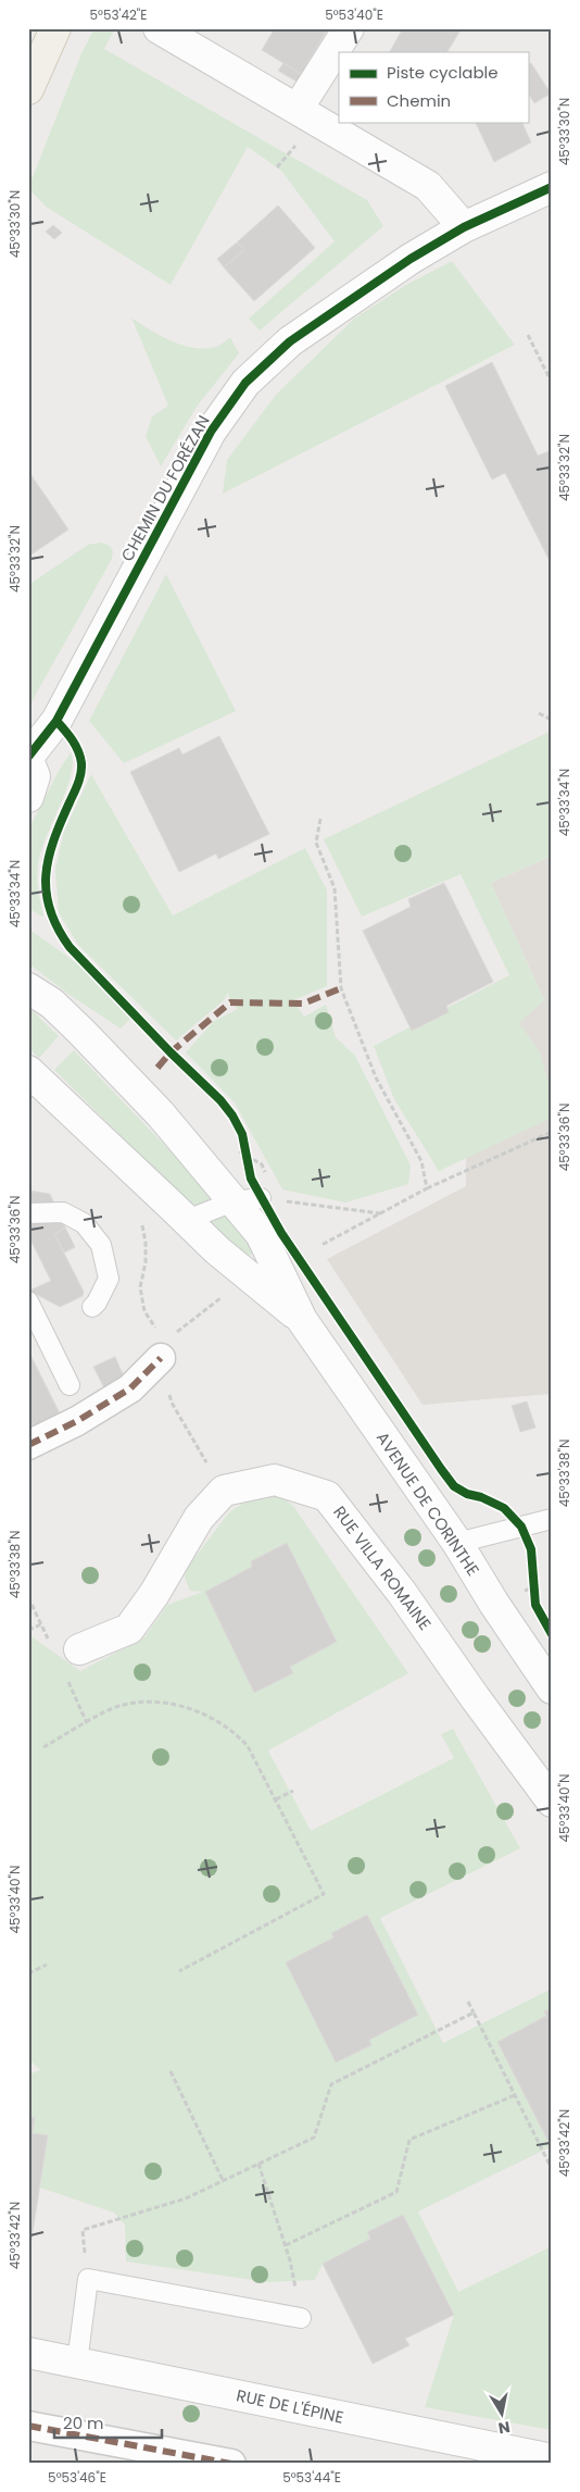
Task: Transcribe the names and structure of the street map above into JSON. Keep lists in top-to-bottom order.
{
  "streets": {
    "street": [
      "CHEMIN DU FORÉZAN",
      "AVENUE DE CORINTHE",
      "RUE VILLA ROMAINE",
      "RUE DE L'ÉPINE"
    ]
  },
  "legend": ["Piste cyclable", "Chemin"],
  "scale_bar": "20 m",
  "north": "bottom",
  "coordinates": [
    "5°53'42\"E",
    "5°53'40\"E",
    "45°33'30\"N",
    "45°33'32\"N",
    "45°33'34\"N",
    "45°33'36\"N",
    "45°33'38\"N",
    "45°33'40\"N",
    "45°33'42\"N",
    "5°53'46\"E",
    "5°53'44\"E"
  ]
}
